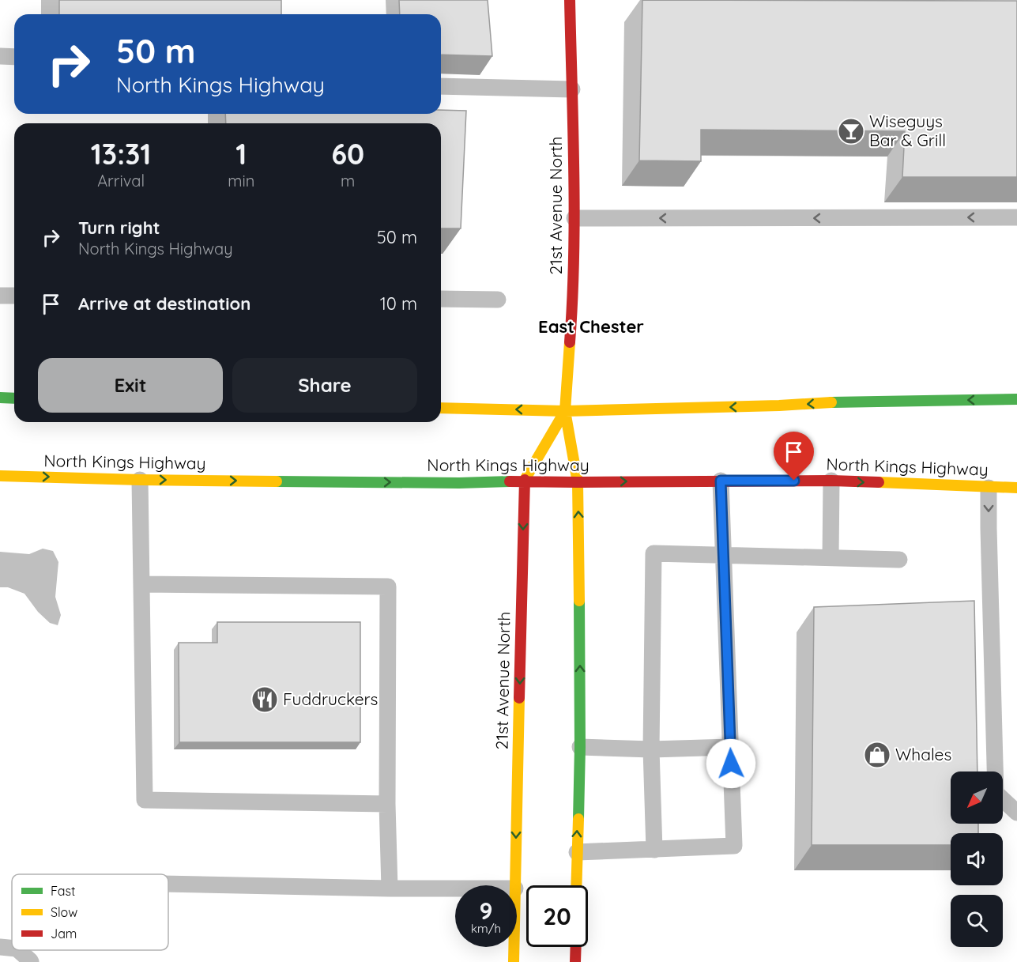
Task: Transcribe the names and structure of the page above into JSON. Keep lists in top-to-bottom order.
{
  "streets": {
    "main road": ["21st Avenue North", "North Kings Highway"]
  },
  "crossings": [
    ["21st Avenue North", "North Kings Highway"]
  ],
  "districts": ["East Chester"],
  "places": {
    "bar": ["Wiseguys Bar & Grill"],
    "restaurant": ["Fuddruckers"],
    "shop": ["Whales"]
  },
  "legend": ["Fast", "Slow", "Jam"],
  "north": "bottom left",
  "page": {
    "turn": ["50 m", "North Kings Highway"],
    "eta": [
      "13:31",
      "Arrival",
      "1",
      "min",
      "60",
      "m"
    ],
    "list": [
      {
        "name": "Turn right",
        "note": "North Kings Highway",
        "value": "50 m"
      },
      {
        "name": "Arrive at destination",
        "value": "10 m"
      }
    ],
    "buttons": ["Exit", "Share"],
    "speed": "9 km/h",
    "limit": "20"
  }
}
